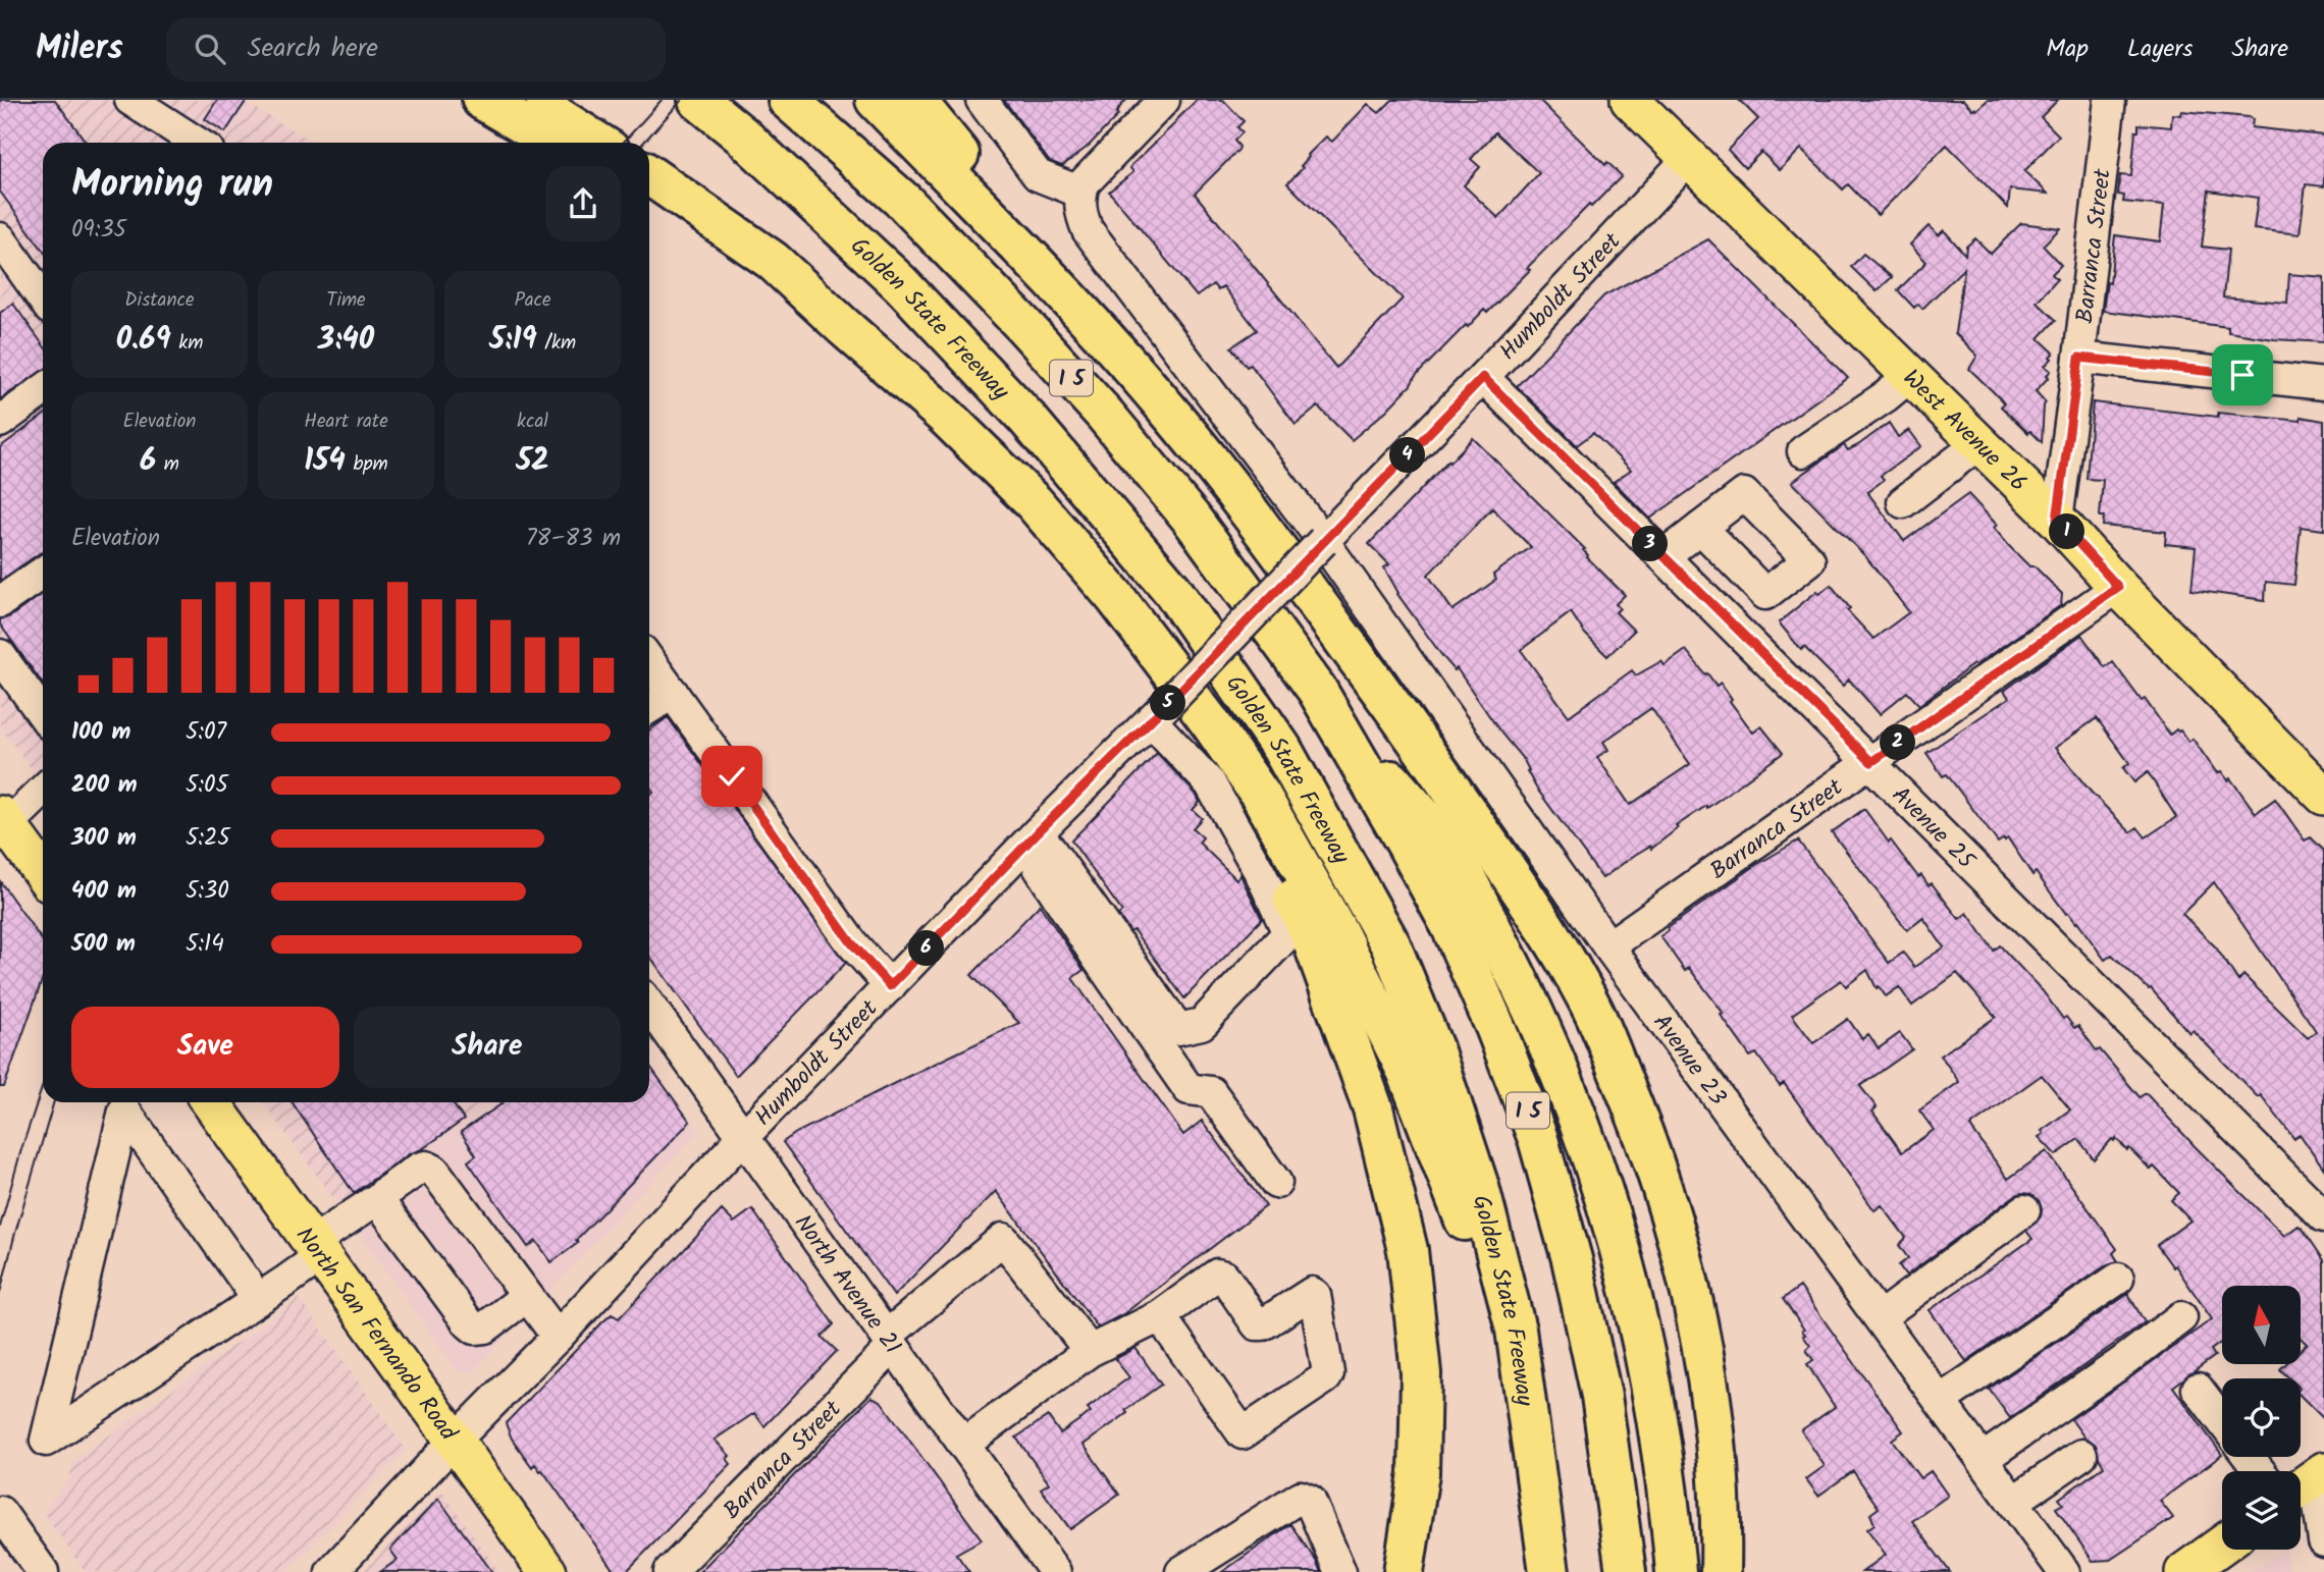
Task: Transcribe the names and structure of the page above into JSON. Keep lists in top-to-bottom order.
{
  "streets": {
    "highway": ["Golden State Freeway", "I 5"],
    "main road": ["West Avenue 26", "North San Fernando Road"],
    "street": [
      "Barranca Street",
      "Humboldt Street",
      "Avenue 25",
      "Avenue 23",
      "North Avenue 21"
    ]
  },
  "crossings": [
    ["Barranca Street", "West Avenue 26"],
    ["Barranca Street", "Avenue 25"],
    ["Barranca Street", "Avenue 23"],
    ["Barranca Street", "North Avenue 21"],
    ["Humboldt Street", "West Avenue 26"],
    ["Humboldt Street", "Avenue 25"],
    ["Humboldt Street", "Avenue 23"],
    ["Humboldt Street", "North Avenue 21"],
    ["Humboldt Street", "North San Fernando Road"]
  ],
  "north": "top",
  "page": {
    "header": "Milers",
    "search": "Search here",
    "nav": ["Map", "Layers", "Share"],
    "heading": ["Morning run", "09:35"],
    "stats": [
      ["Distance", "0.69 km"],
      ["Time", "3:40"],
      ["Pace", "5:19 /km"],
      ["Elevation", "6 m"],
      ["Heart rate", "154 bpm"],
      ["kcal", "52"]
    ],
    "pins": [
      "4",
      "1",
      "3",
      "5",
      "2",
      "6"
    ],
    "chart": ["Elevation", "78–83 m"],
    "list": [
      {
        "name": "100 m",
        "note": "5:07"
      },
      {
        "name": "200 m",
        "note": "5:05"
      },
      {
        "name": "300 m",
        "note": "5:25"
      },
      {
        "name": "400 m",
        "note": "5:30"
      },
      {
        "name": "500 m",
        "note": "5:14"
      }
    ],
    "buttons": ["Save", "Share"]
  }
}
